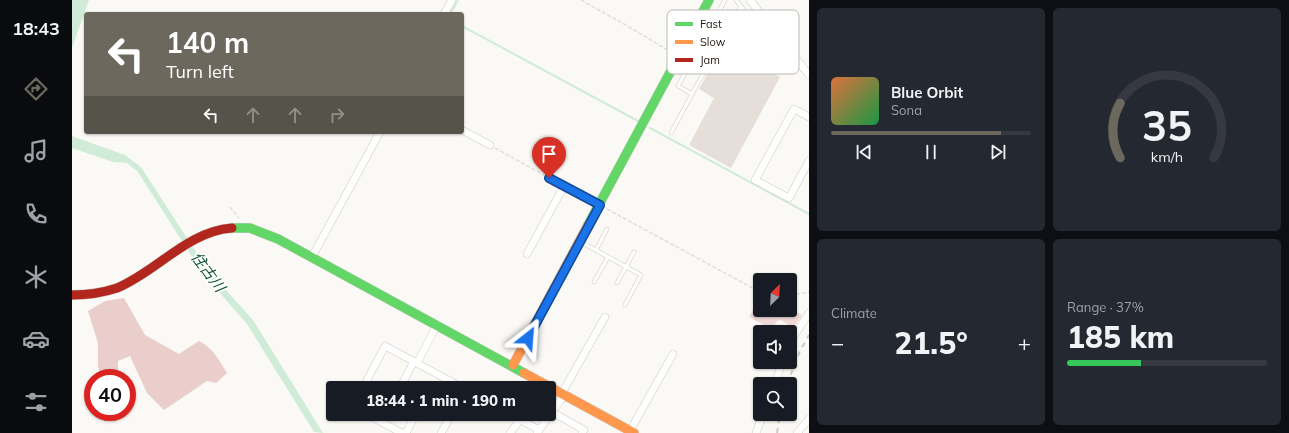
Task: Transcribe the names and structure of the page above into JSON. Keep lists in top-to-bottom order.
{
  "water": ["住古川"],
  "legend": ["Fast", "Slow", "Jam"],
  "north": "top right",
  "page": {
    "tabs": "18:43",
    "turn": ["140 m", "Turn left"],
    "song": ["Blue Orbit", "Sona"],
    "tile": [
      "Climate",
      ["Range · 37%", "185 km"]
    ],
    "heat": ["−", "21.5°", "+"],
    "limit": "40",
    "trip": "18:44 · 1 min · 190 m",
    "gauge": ["35", "km/h"]
  }
}
